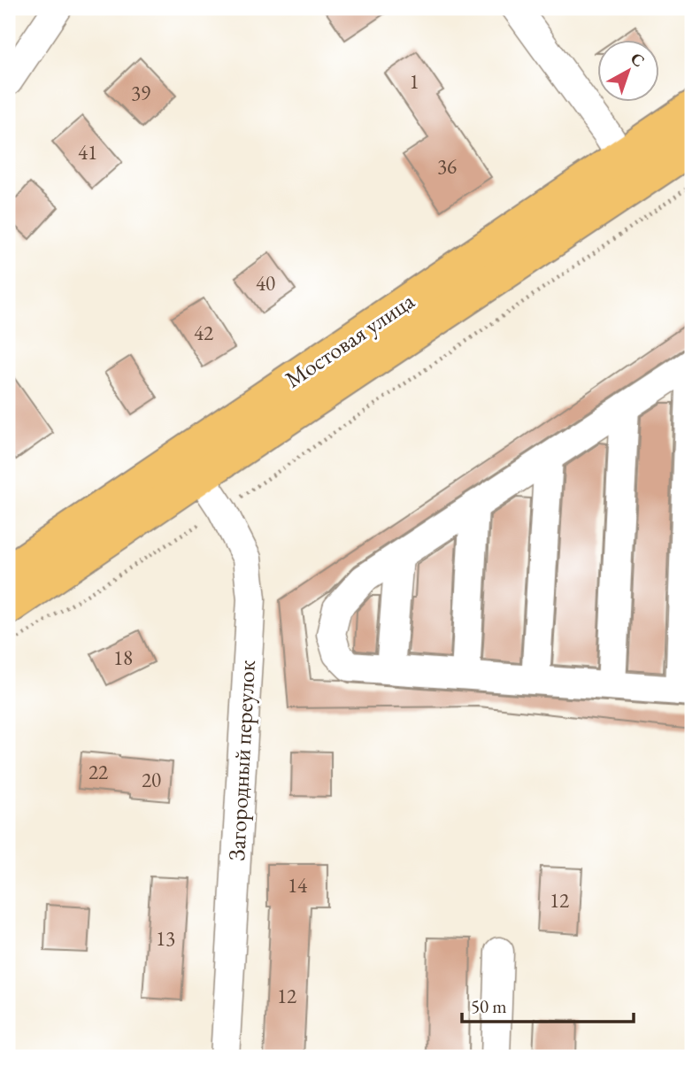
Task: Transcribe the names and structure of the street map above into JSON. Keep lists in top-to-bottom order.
{
  "streets": {
    "main road": ["Мостовая улица"],
    "street": ["Загородный переулок"]
  },
  "crossings": [
    ["Мостовая улица", "Загородный переулок"]
  ],
  "house_numbers": [
    "1",
    "39",
    "41",
    "36",
    "40",
    "42",
    "18",
    "22",
    "20",
    "14",
    "12",
    "13",
    "12"
  ],
  "scale_bar": "50 m",
  "north": "top right"
}
